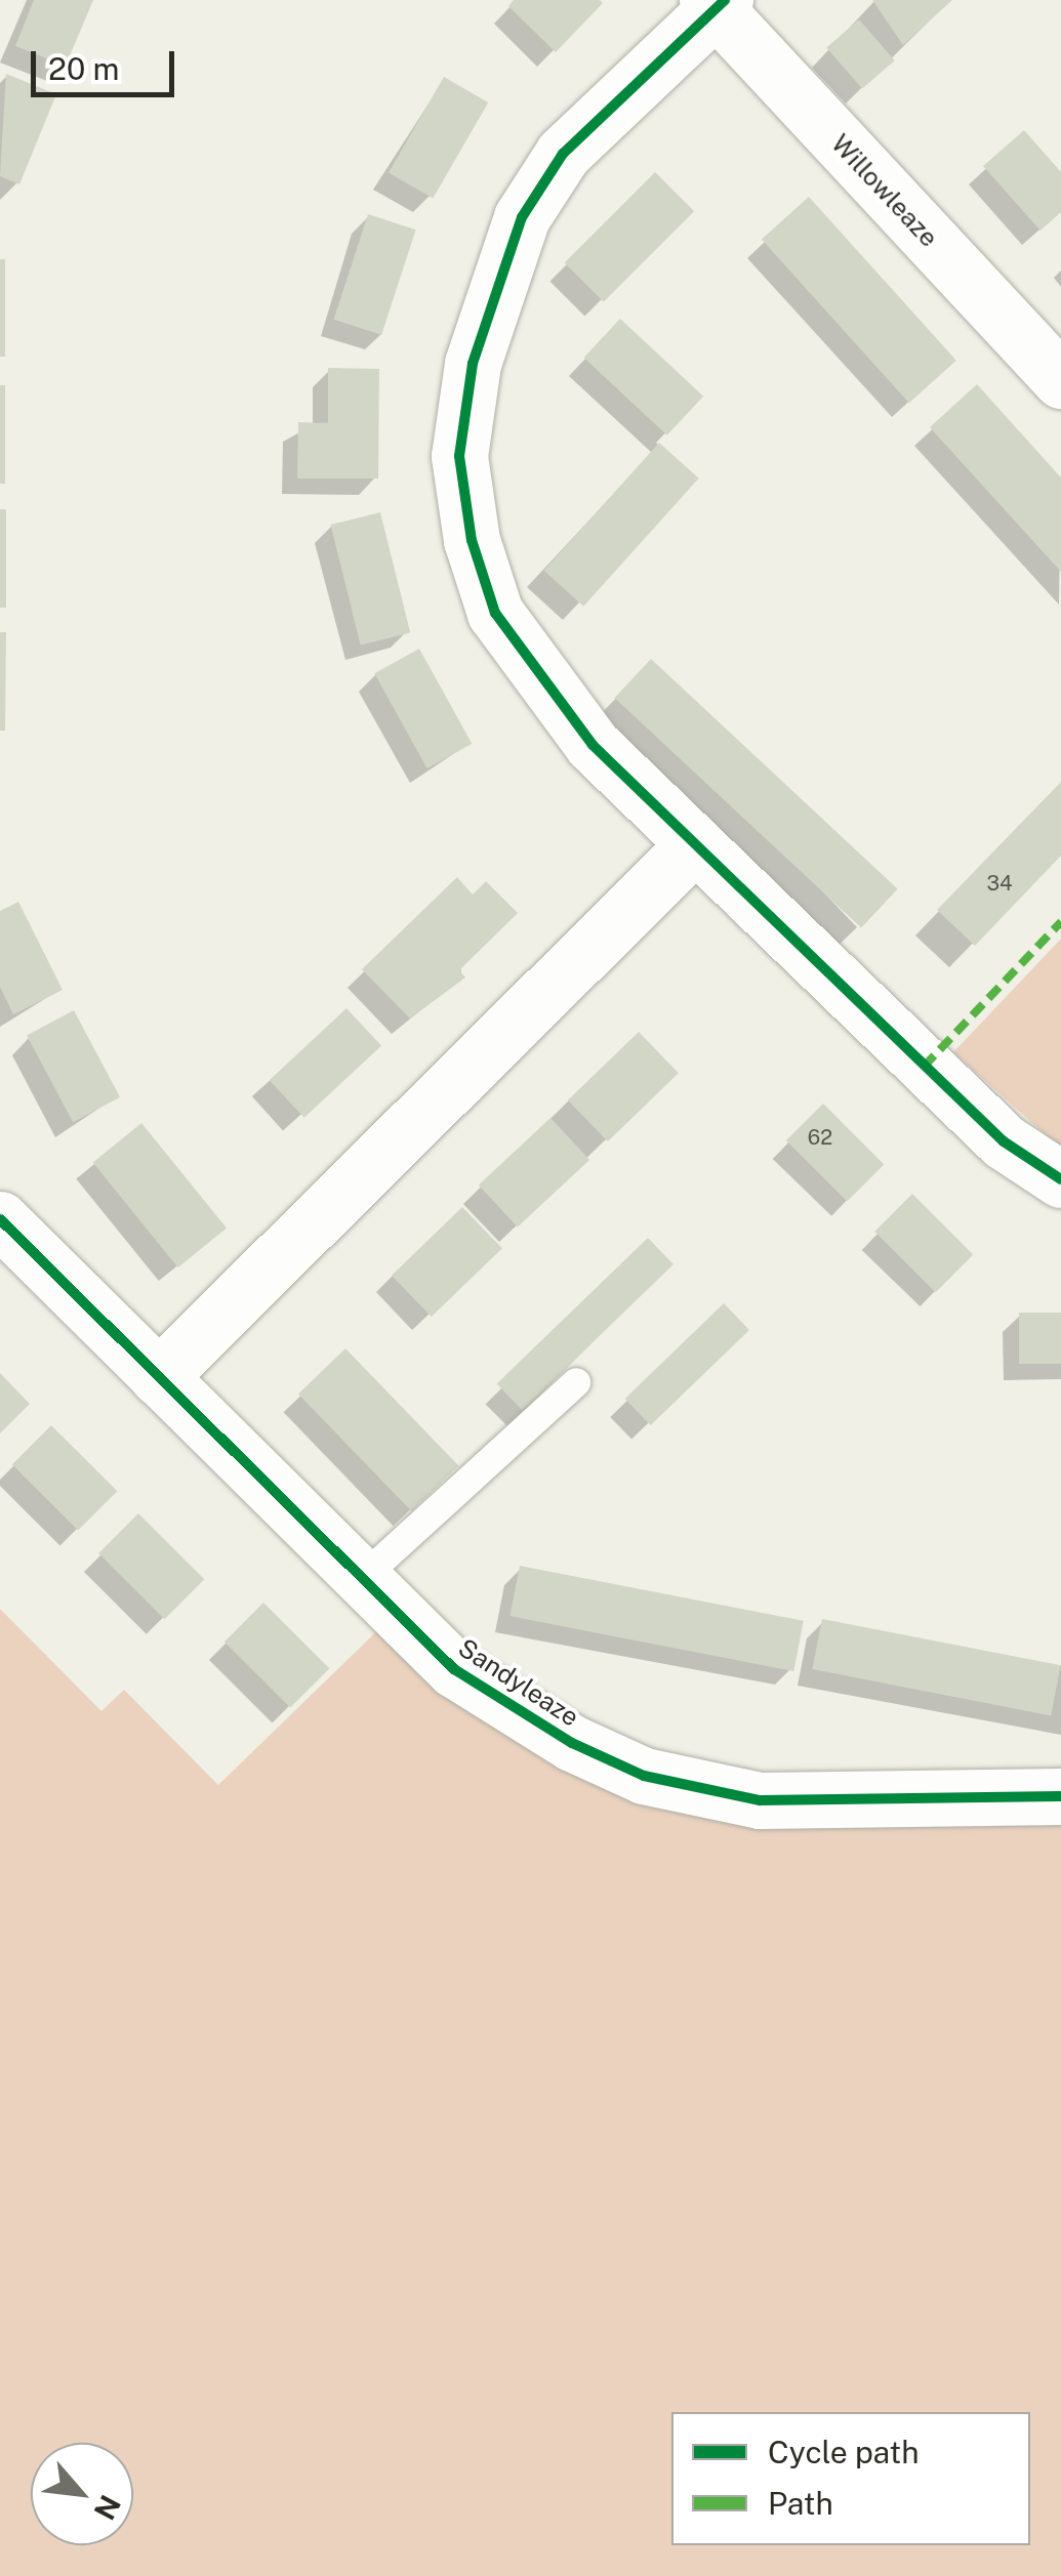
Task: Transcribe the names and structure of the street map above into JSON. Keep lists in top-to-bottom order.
{
  "streets": {
    "street": ["Willowleaze", "Sandyleaze"]
  },
  "house_numbers": ["34", "62"],
  "legend": ["Cycle path", "Path"],
  "scale_bar": "20 m",
  "north": "bottom right"
}
